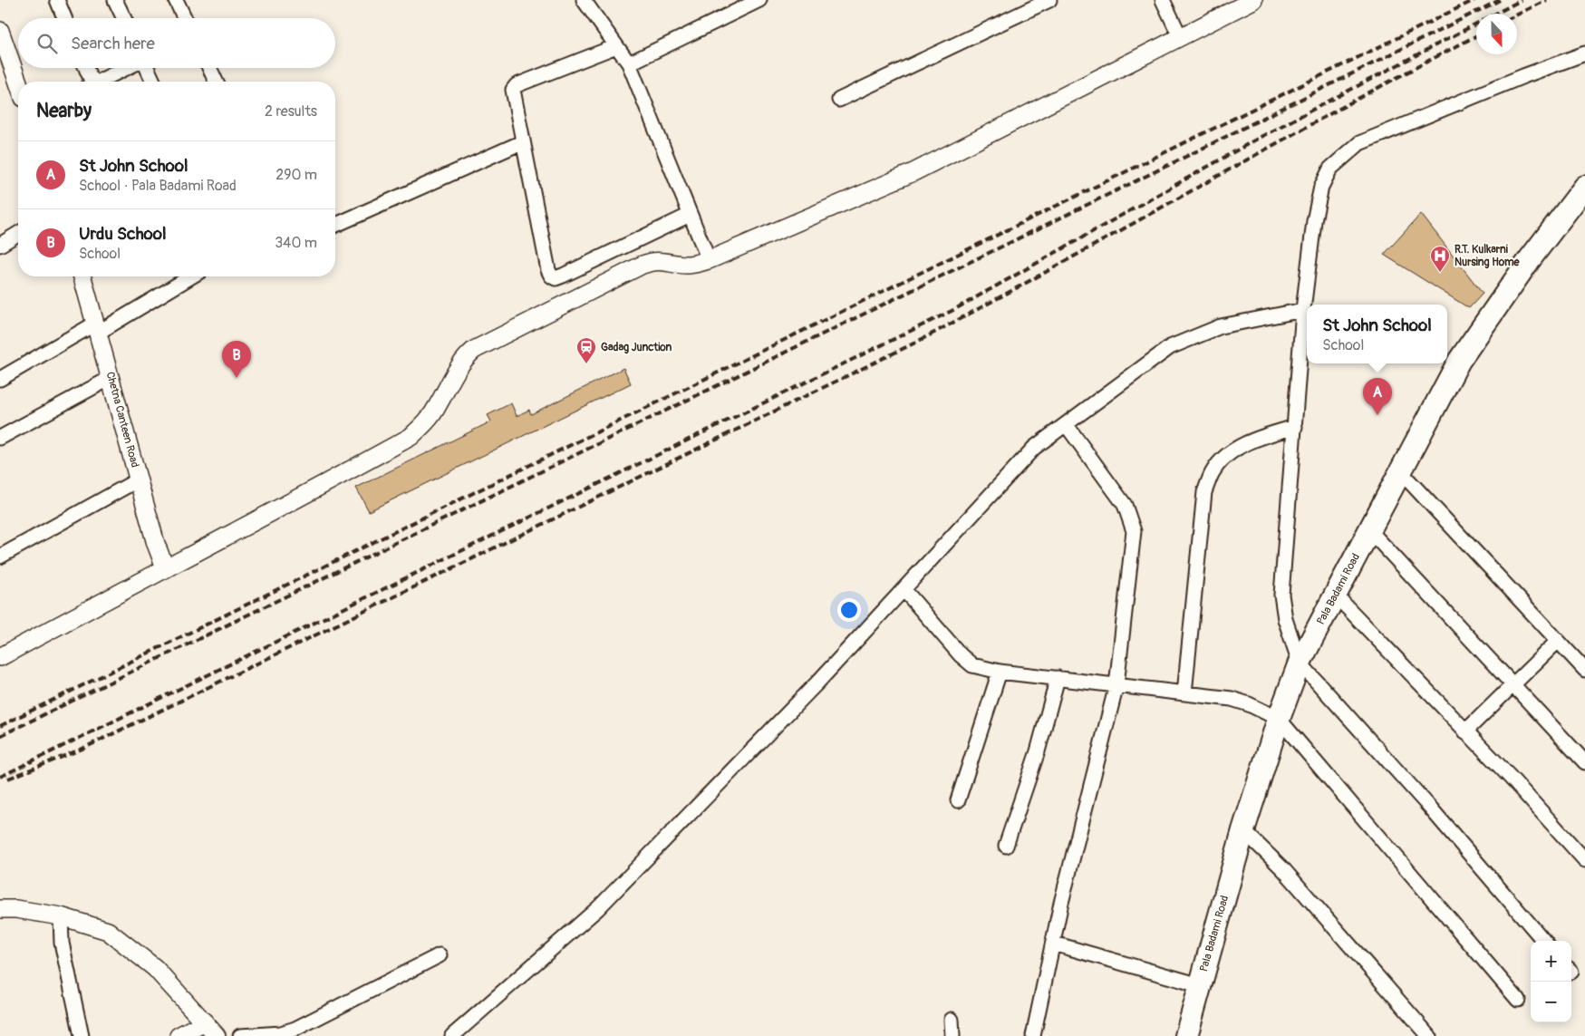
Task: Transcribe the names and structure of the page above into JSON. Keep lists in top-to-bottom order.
{
  "streets": {
    "main road": ["Pala Badami Road"],
    "street": ["Chetna Canteen Road"]
  },
  "places": {
    "hospital": ["R.T. Kulkarni Nursing Home"],
    "station": ["Gadag Junction"]
  },
  "north": "bottom",
  "page": {
    "search": "Search here",
    "heading": ["Nearby", "2 results"],
    "list": [
      {
        "mark": "A",
        "name": "St John School",
        "note": "School · Pala Badami Road",
        "value": "290 m"
      },
      {
        "mark": "B",
        "name": "Urdu School",
        "note": "School",
        "value": "340 m"
      }
    ],
    "popup": ["St John School", "School"],
    "pins": ["B", "A"],
    "map_buttons": ["+", "−"]
  }
}
